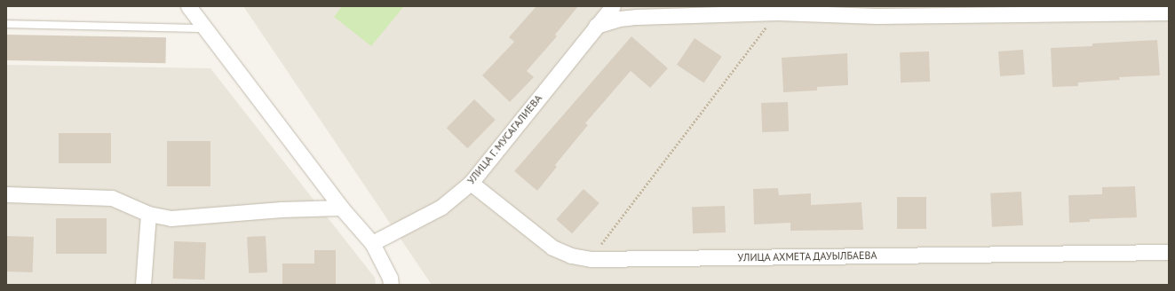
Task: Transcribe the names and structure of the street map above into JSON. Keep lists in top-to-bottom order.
{
  "streets": {
    "street": ["УЛИЦА Г. МУСАГАЛИЕВА", "УЛИЦА АХМЕТА ДАУЫЛБАЕВА"]
  },
  "crossings": [
    ["УЛИЦА Г. МУСАГАЛИЕВА", "УЛИЦА АХМЕТА ДАУЫЛБАЕВА"]
  ]
}
